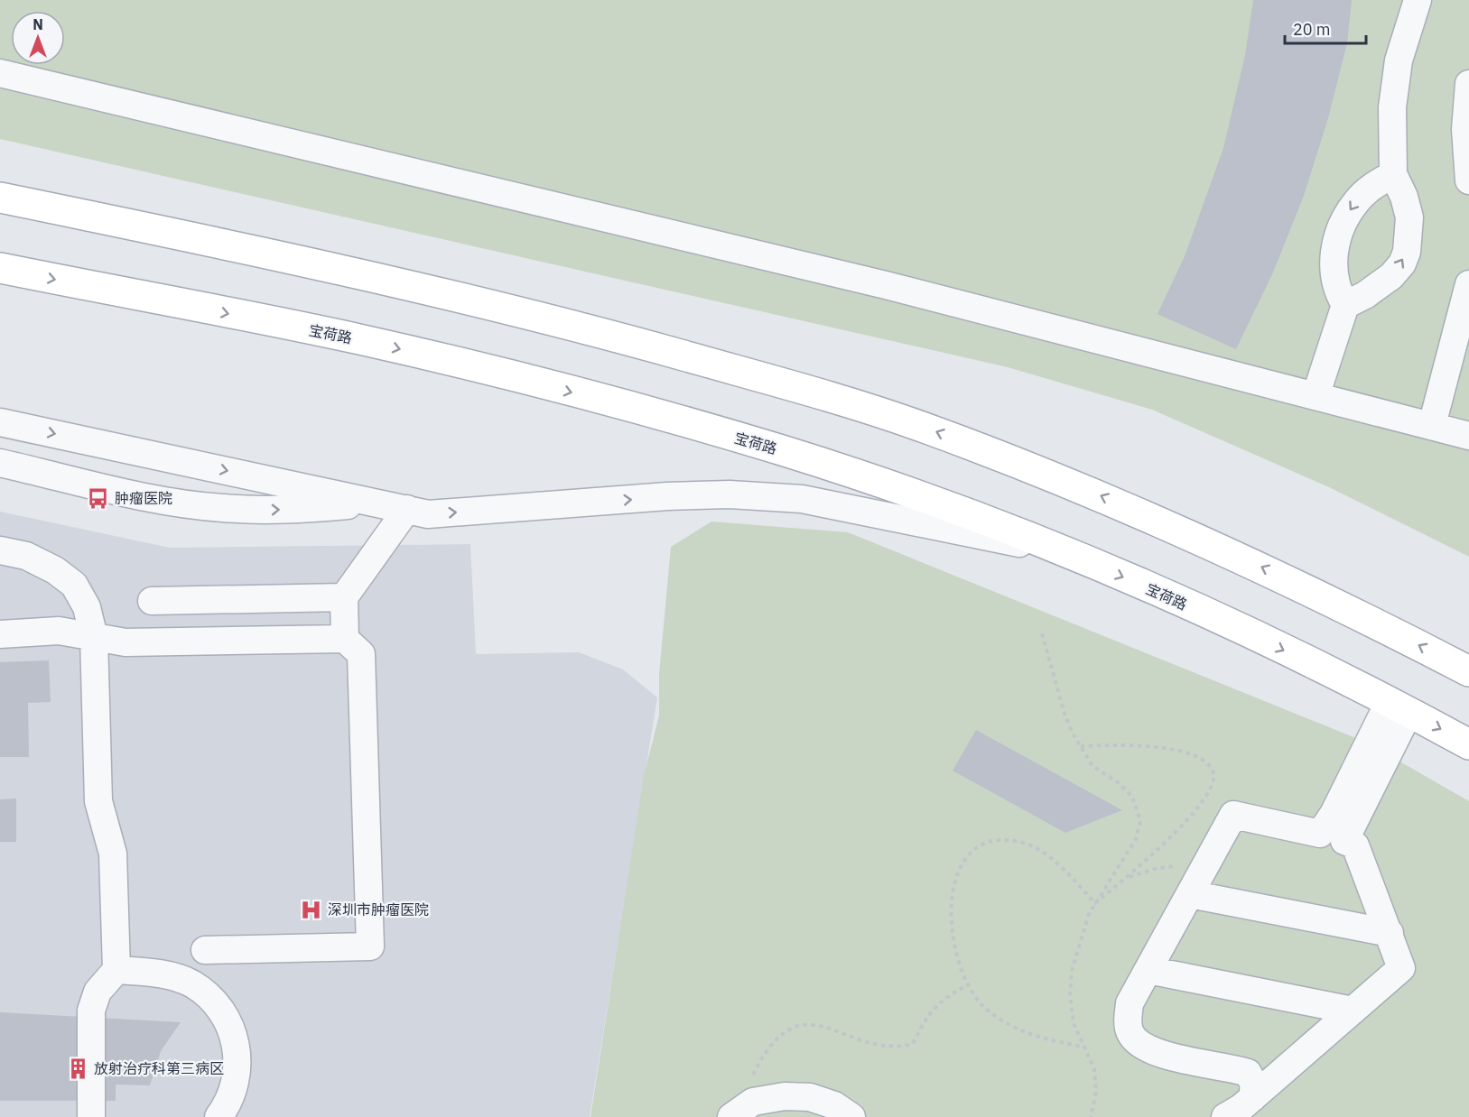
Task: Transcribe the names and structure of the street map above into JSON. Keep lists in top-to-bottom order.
{
  "streets": {
    "main road": ["宝荷路"]
  },
  "places": {
    "bus stop": ["肿瘤医院"],
    "hospital": ["深圳市肿瘤医院"],
    "building": ["放射治疗科第三病区"]
  },
  "scale_bar": "20 m",
  "north": "top"
}
